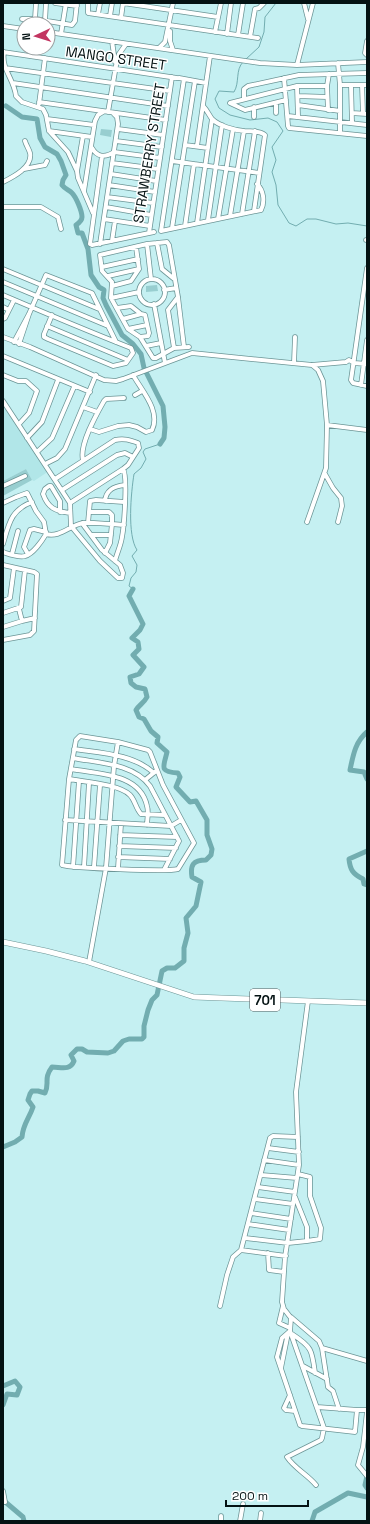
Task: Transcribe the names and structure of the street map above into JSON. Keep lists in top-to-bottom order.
{
  "streets": {
    "main road": ["701"],
    "street": ["MANGO STREET", "STRAWBERRY STREET"]
  },
  "crossings": [
    ["MANGO STREET", "STRAWBERRY STREET"]
  ],
  "scale_bar": "200 m",
  "north": "left"
}
